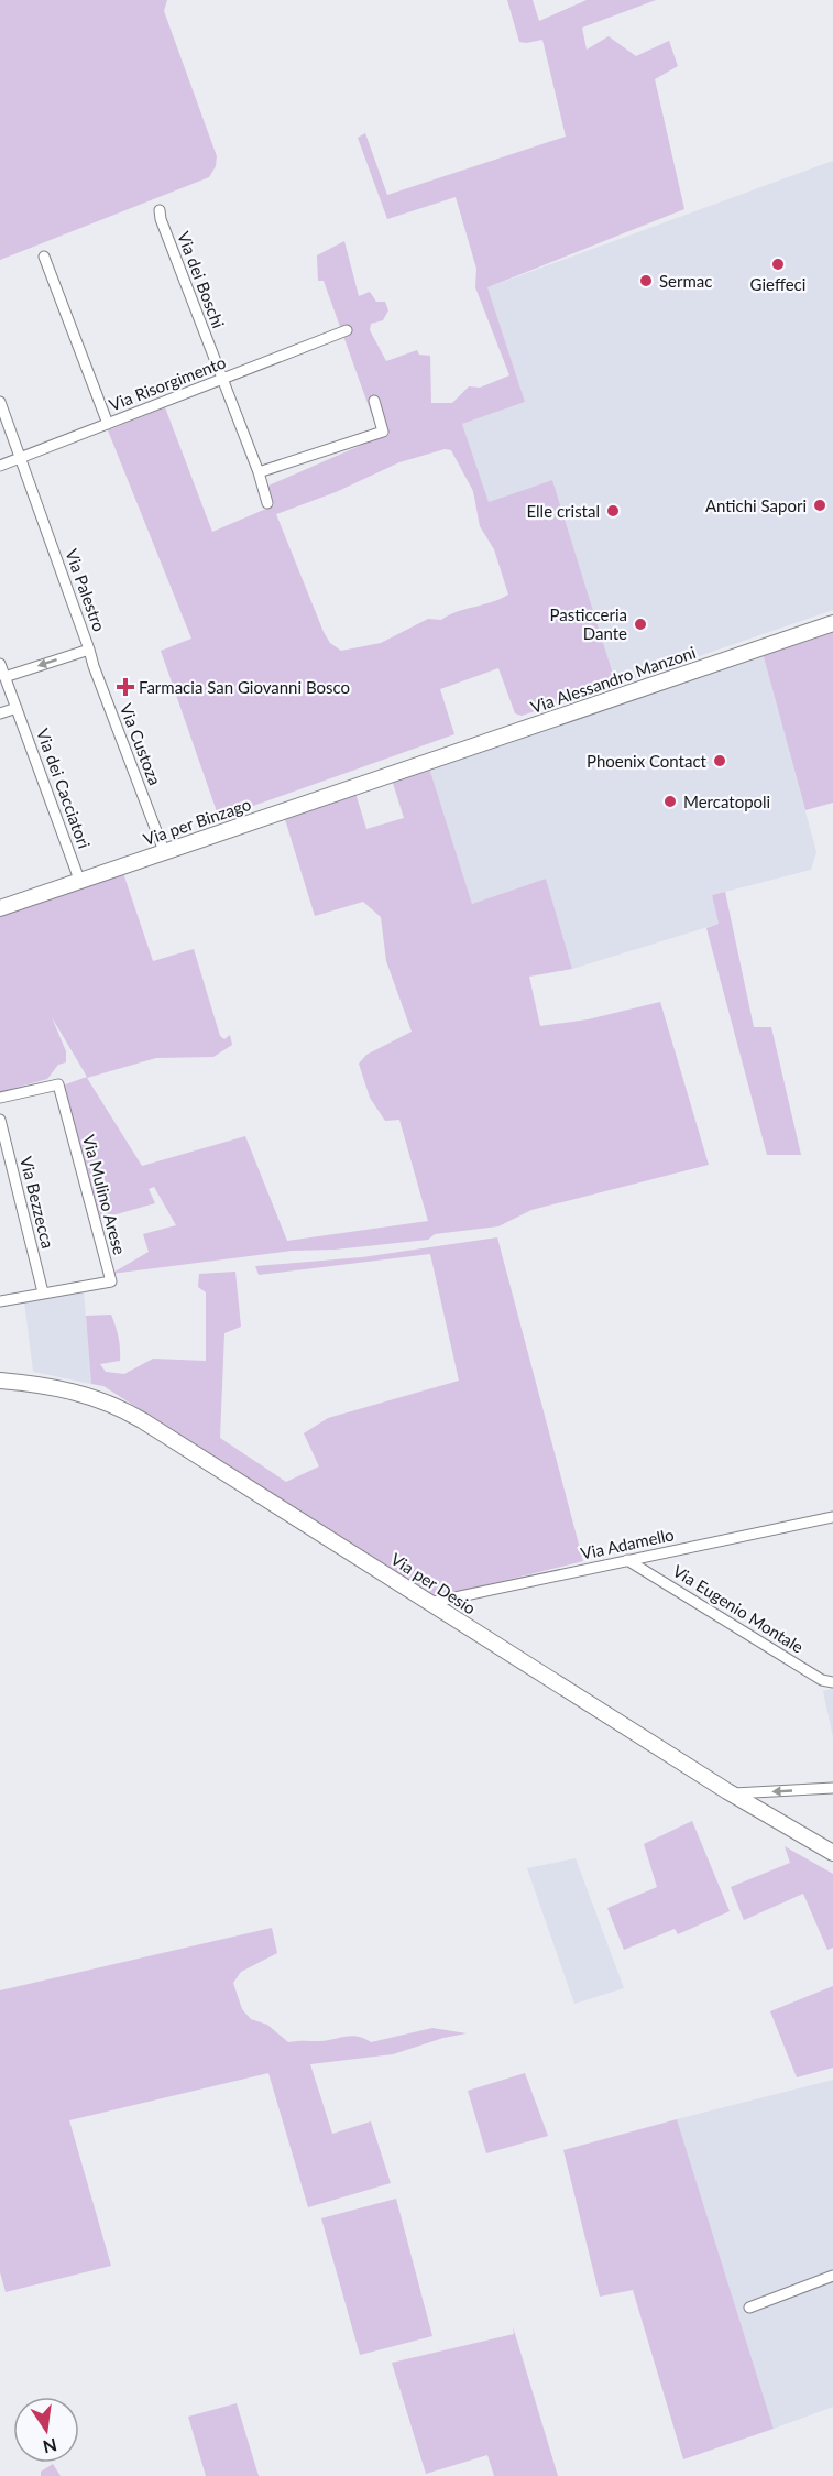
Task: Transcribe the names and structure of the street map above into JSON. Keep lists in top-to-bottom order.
{
  "streets": {
    "street": [
      "Via dei Boschi",
      "Via Risorgimento",
      "Via Palestro",
      "Via Alessandro Manzoni",
      "Via Custoza",
      "Via dei Cacciatori",
      "Via per Binzago",
      "Via Mulino Arese",
      "Via Bezzecca",
      "Via Adamello",
      "Via per Desio",
      "Via Eugenio Montale"
    ]
  },
  "crossings": [
    ["Via dei Boschi", "Via Risorgimento"],
    ["Via Risorgimento", "Via Palestro"],
    ["Via Palestro", "Via Custoza"],
    ["Via Palestro", "Via dei Cacciatori"],
    ["Via Alessandro Manzoni", "Via per Binzago"],
    ["Via Custoza", "Via per Binzago"],
    ["Via dei Cacciatori", "Via per Binzago"],
    ["Via Mulino Arese", "Via Bezzecca"],
    ["Via Adamello", "Via per Desio"],
    ["Via Adamello", "Via Eugenio Montale"]
  ],
  "places": {
    "other": [
      "Gieffeci",
      "Sermac",
      "Antichi Sapori",
      "Elle cristal",
      "Pasticceria Dante",
      "Phoenix Contact",
      "Mercatopoli"
    ],
    "health": ["Farmacia San Giovanni Bosco"]
  },
  "north": "bottom"
}
